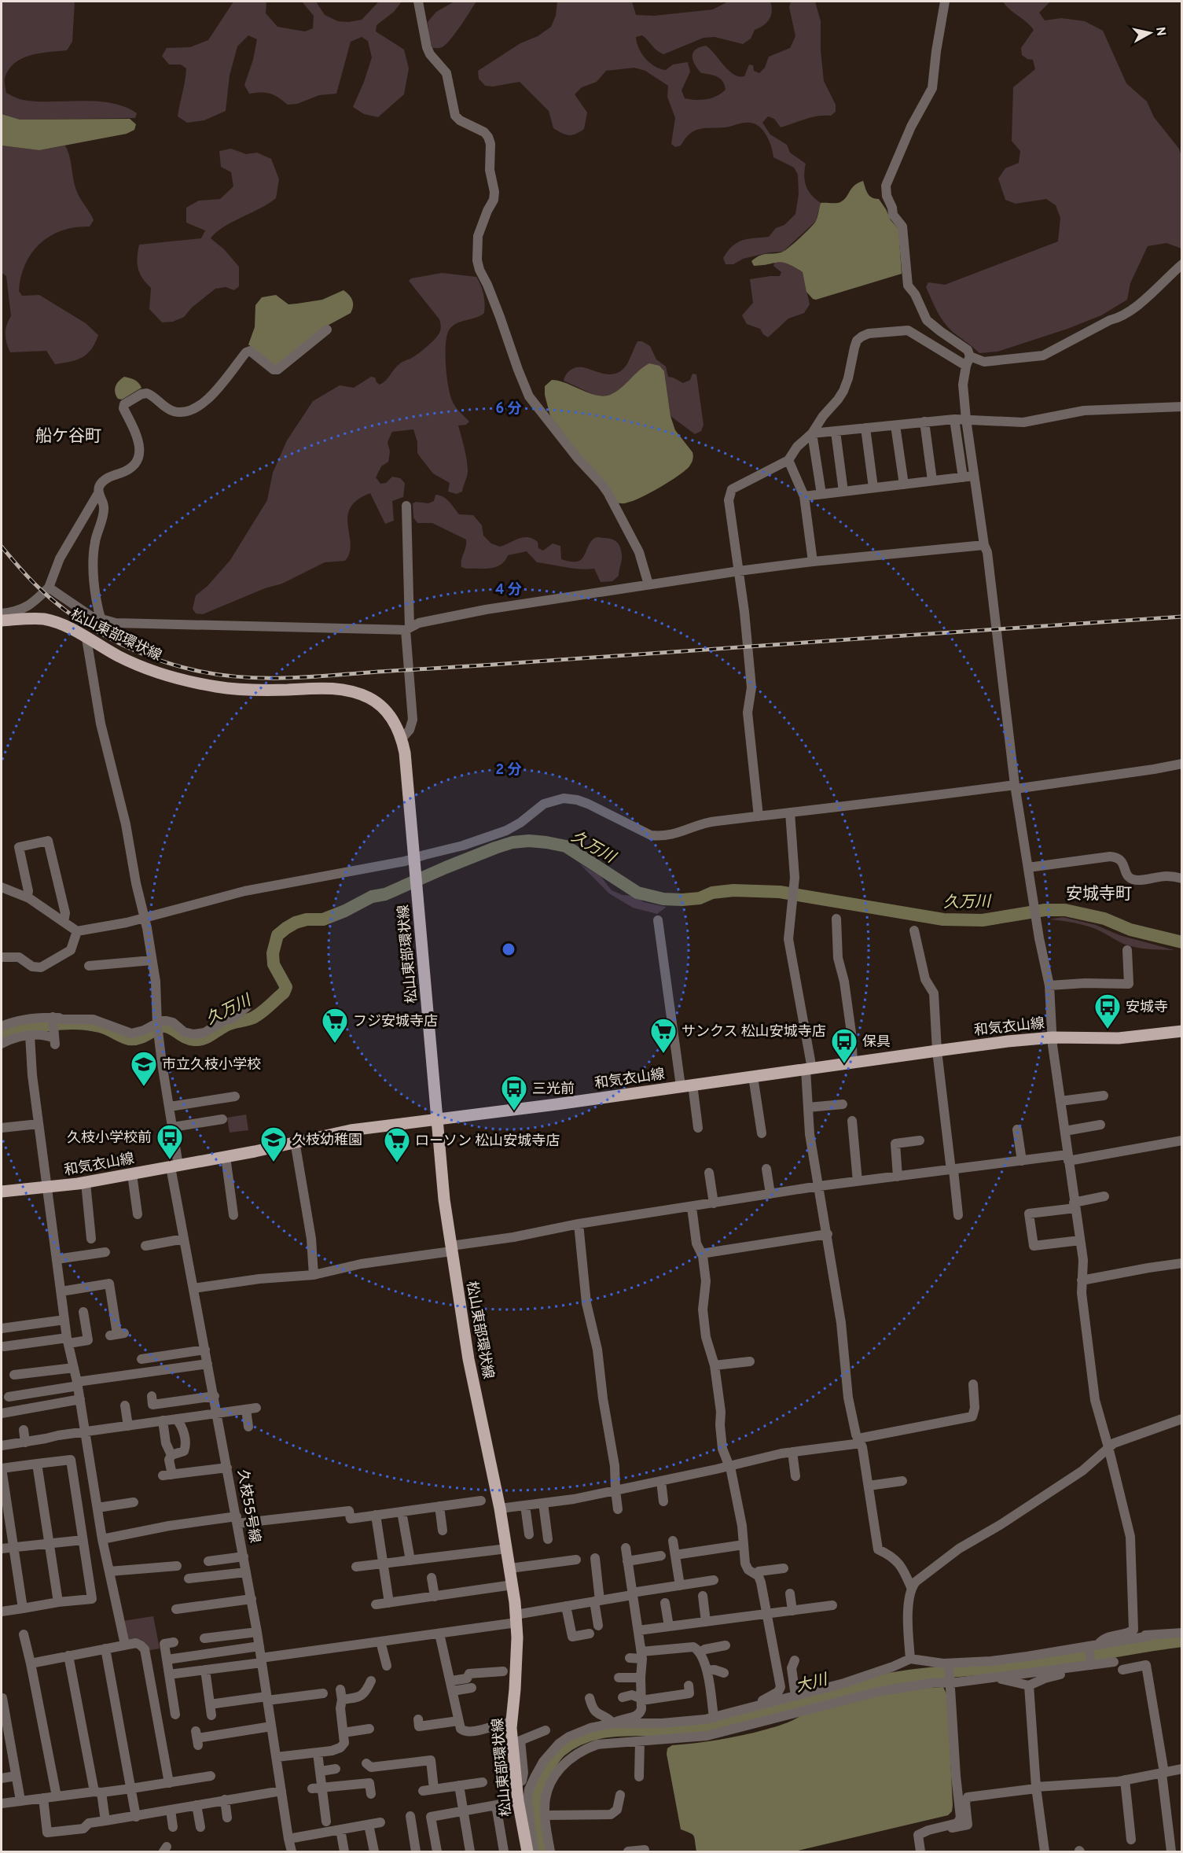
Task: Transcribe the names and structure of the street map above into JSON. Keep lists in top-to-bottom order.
{
  "streets": {
    "main road": ["松山東部環状線", "和気衣山線"],
    "street": ["久枝55号線"]
  },
  "crossings": [
    ["松山東部環状線", "和気衣山線"],
    ["松山東部環状線", "久枝55号線"],
    ["和気衣山線", "久枝55号線"]
  ],
  "districts": ["船ケ谷町", "安城寺町"],
  "water": ["久万川", "大川"],
  "places": {
    "bus stop": [
      "安城寺",
      "保具",
      "三光前",
      "久枝小学校前"
    ],
    "supermarket": ["フジ安城寺店", "サンクス 松山安城寺店", "ローソン 松山安城寺店"],
    "school or university": ["市立久枝小学校", "久枝幼稚園"]
  },
  "north": "right",
  "rings": ["6 分", "4 分", "2 分"]
}
